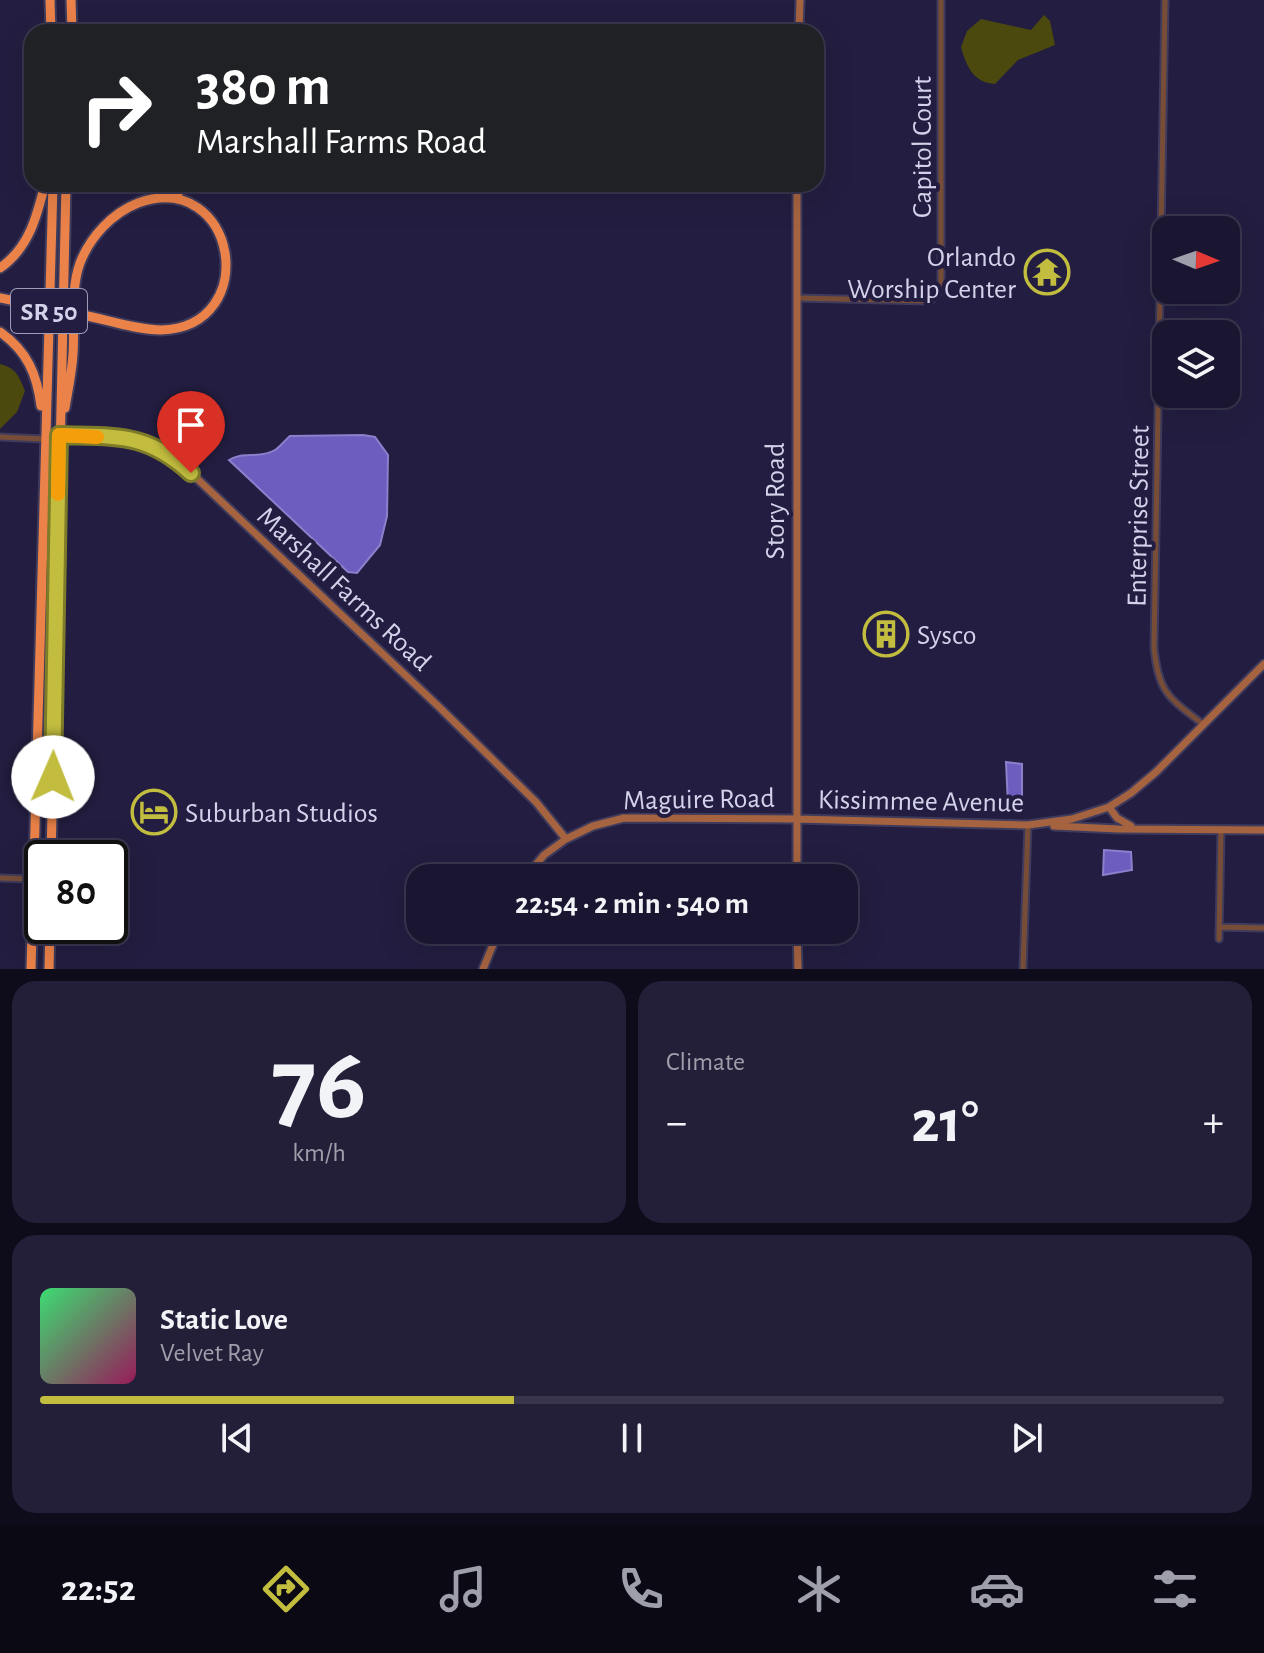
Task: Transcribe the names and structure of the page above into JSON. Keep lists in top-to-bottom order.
{
  "streets": {
    "highway": ["SR 50"],
    "street": [
      "Capitol Court",
      "Story Road",
      "Enterprise Street",
      "Marshall Farms Road",
      "Maguire Road",
      "Kissimmee Avenue"
    ]
  },
  "crossings": [
    ["Capitol Court", "Story Road"],
    ["SR 50", "Marshall Farms Road"],
    ["Story Road", "Maguire Road"],
    ["Story Road", "Kissimmee Avenue"],
    ["Enterprise Street", "Kissimmee Avenue"],
    ["Marshall Farms Road", "Maguire Road"],
    ["Maguire Road", "Kissimmee Avenue"]
  ],
  "places": {
    "temple": ["Orlando Worship Center"],
    "building": ["Sysco"],
    "hotel": ["Suburban Studios"]
  },
  "north": "right",
  "page": {
    "turn": ["380 m", "Marshall Farms Road"],
    "limit": "80",
    "trip": "22:54 · 2 min · 540 m",
    "tile": [
      ["76", "km/h"],
      "Climate"
    ],
    "heat": ["−", "21°", "+"],
    "song": ["Static Love", "Velvet Ray"],
    "tabs": "22:52"
  }
}
